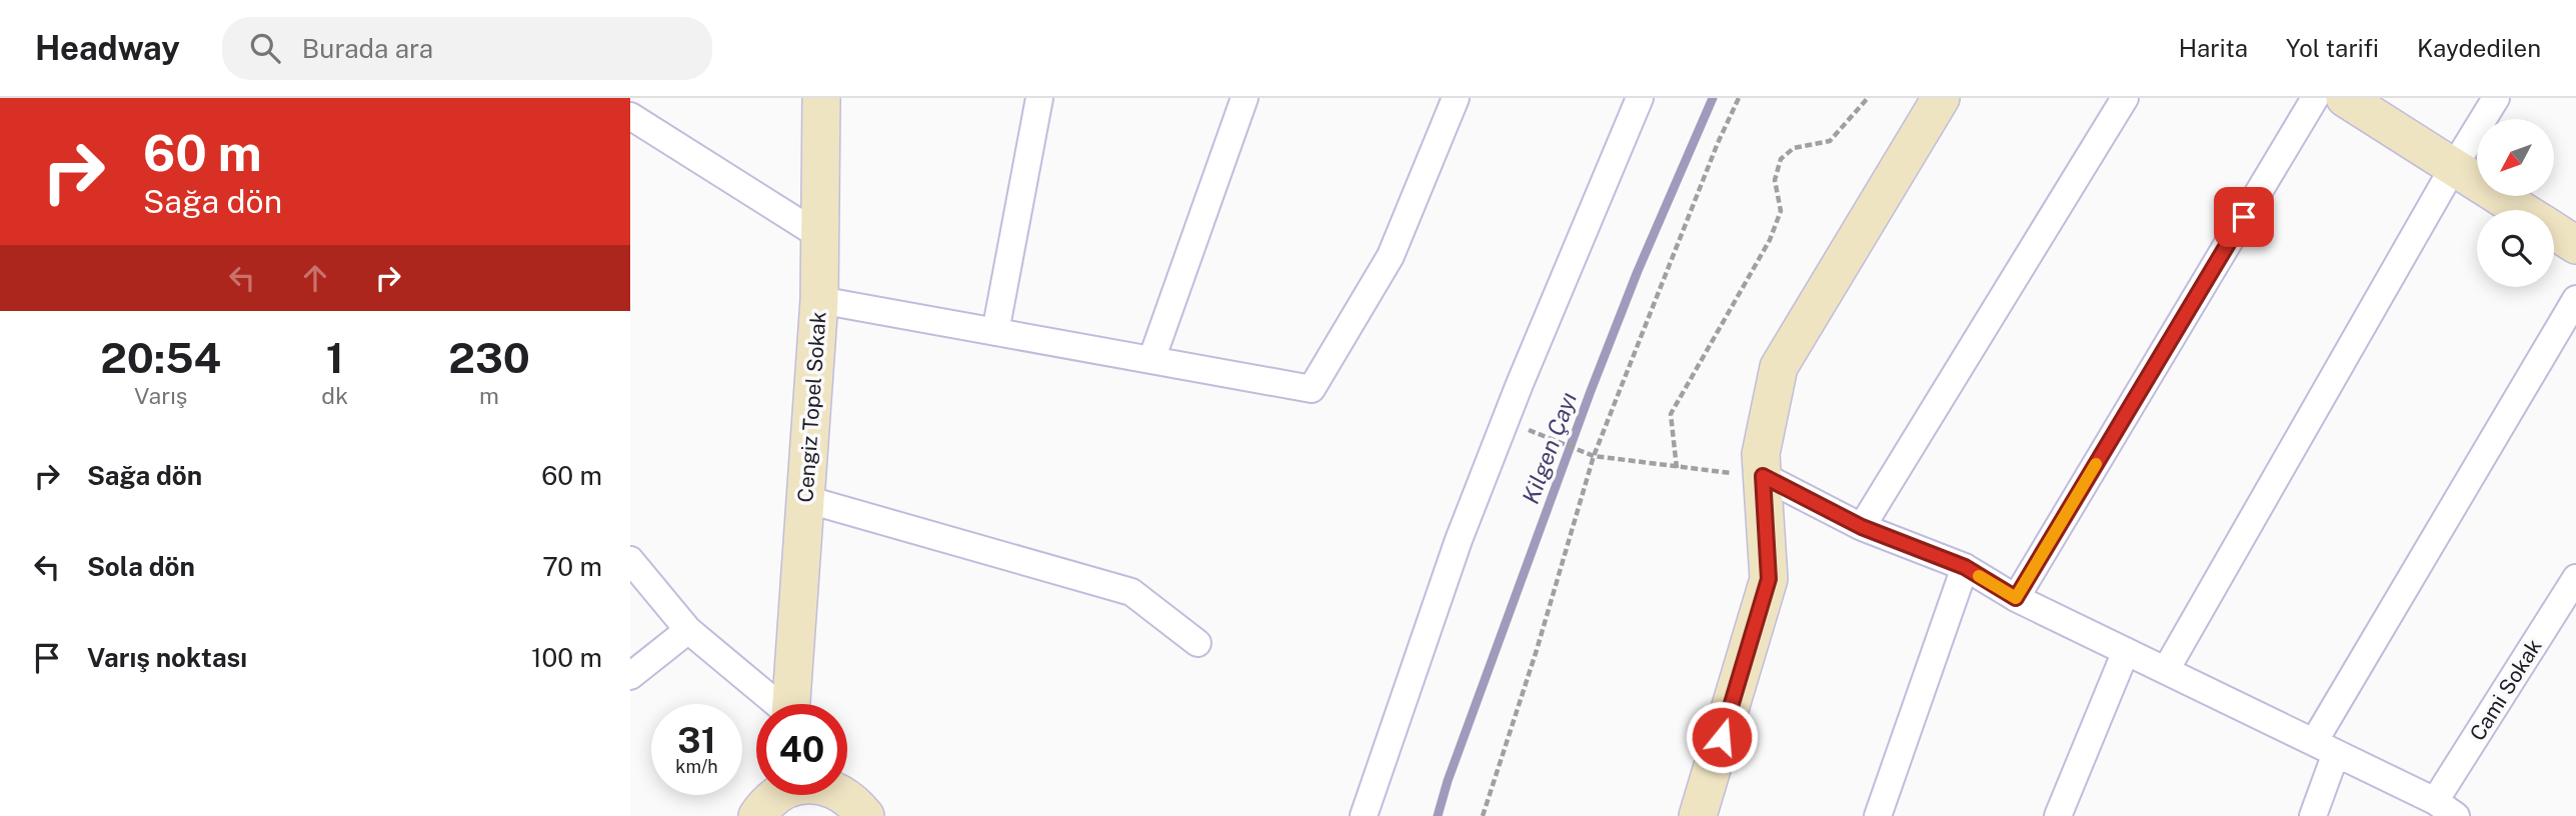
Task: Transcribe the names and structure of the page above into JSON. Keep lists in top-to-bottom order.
{
  "streets": {
    "street": ["Cengiz Topel Sokak", "Cami Sokak"]
  },
  "water": ["Kilgen Çayı"],
  "north": "bottom left",
  "page": {
    "header": "Headway",
    "search": "Burada ara",
    "nav": ["Harita", "Yol tarifi", "Kaydedilen"],
    "turn": ["60 m", "Sağa dön"],
    "eta": [
      "20:54",
      "Varış",
      "1",
      "dk",
      "230",
      "m"
    ],
    "list": [
      {
        "name": "Sağa dön",
        "value": "60 m"
      },
      {
        "name": "Sola dön",
        "value": "70 m"
      },
      {
        "name": "Varış noktası",
        "value": "100 m"
      }
    ],
    "speed": "31 km/h",
    "limit": "40"
  }
}
